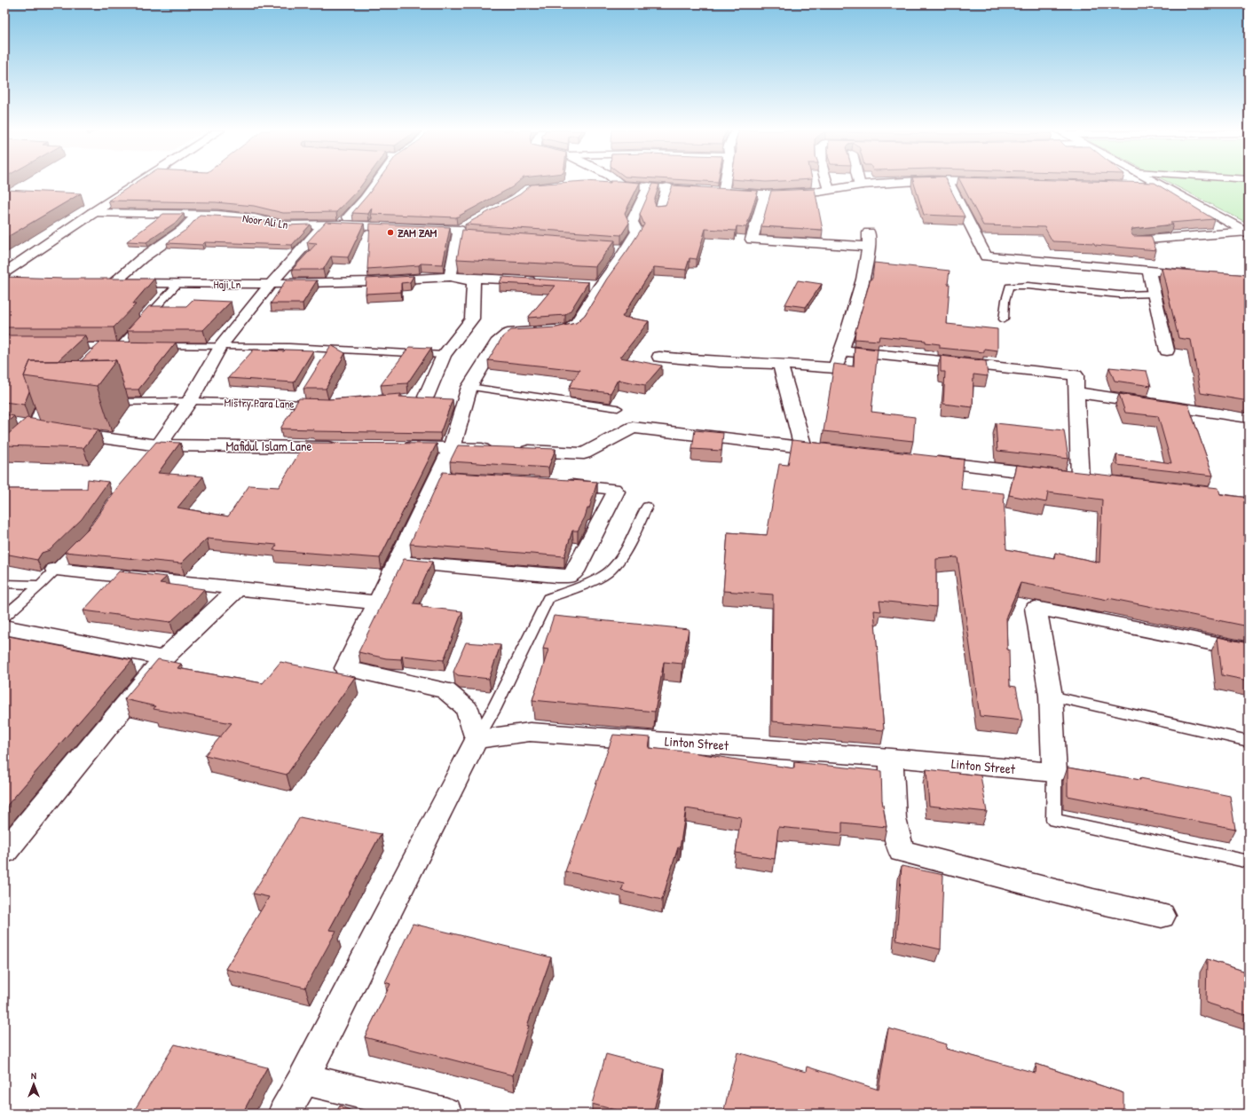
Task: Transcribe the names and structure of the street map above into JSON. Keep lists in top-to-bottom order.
{
  "streets": {
    "street": [
      "Noor Ali Ln",
      "Haji Ln",
      "Mafidul Islam Lane",
      "Linton Street"
    ],
    "lane": ["Mistry Para Lane"]
  },
  "crossings": [
    ["Noor Ali Ln", "Haji Ln"]
  ],
  "places": ["ZAM ZAM"],
  "north": "top"
}
